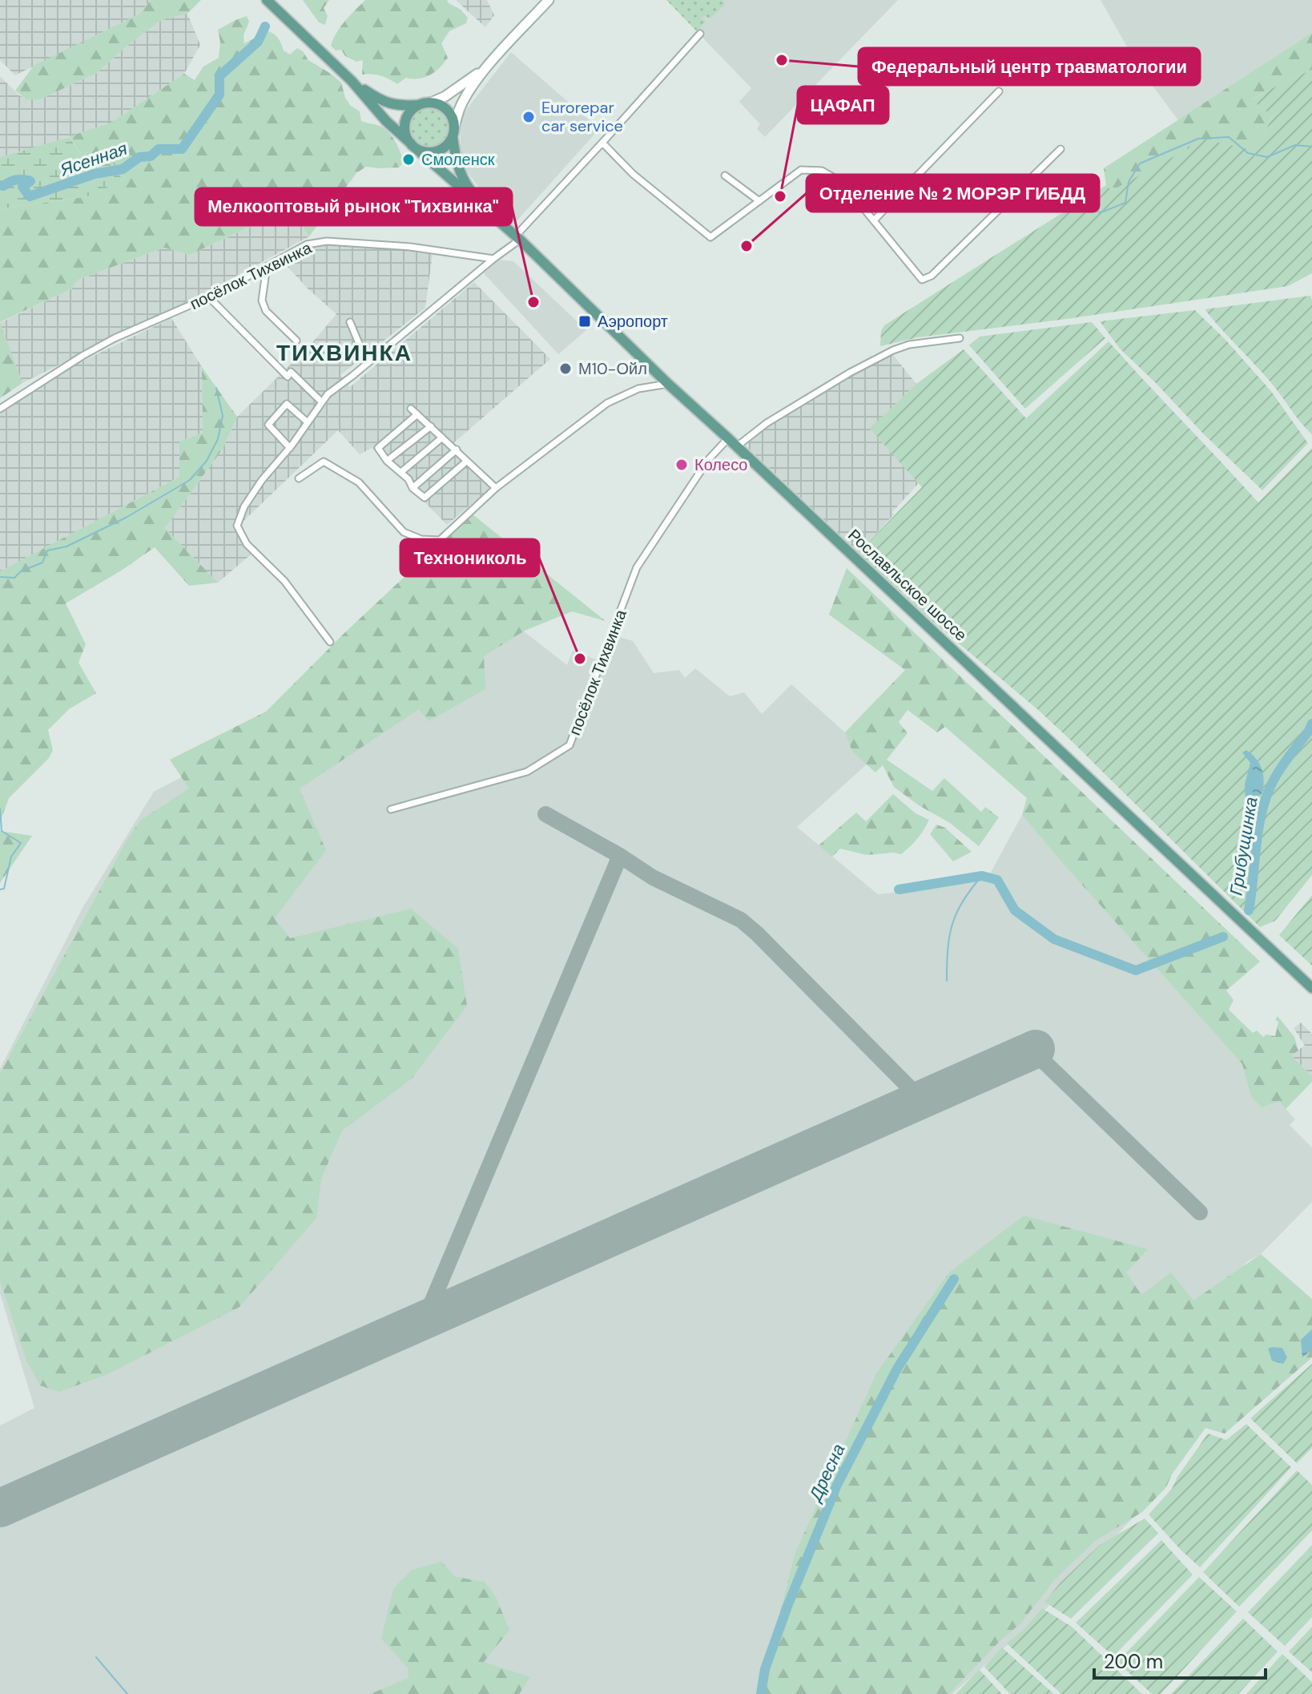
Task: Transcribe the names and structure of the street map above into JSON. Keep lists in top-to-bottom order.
{
  "streets": {
    "main road": ["Рославльское шоссе"],
    "street": ["посёлок Тихвинка"]
  },
  "crossings": [
    ["посёлок Тихвинка", "Рославльское шоссе"]
  ],
  "districts": ["ТИХВИНКА"],
  "water": ["Ясенная", "Грибущинка", "Дресна"],
  "places": {
    "other": [
      "Федеральный центр травматологии",
      "Eurorepar car service",
      "Смоленск",
      "ЦАФАП",
      "Отделение № 2 МОРЭР ГИБДД",
      "Мелкооптовый рынок \"Тихвинка\"",
      "М10-Ойл",
      "Колесо",
      "Технониколь"
    ],
    "transit": ["Аэропорт"]
  },
  "scale_bar": "200 m"
}
